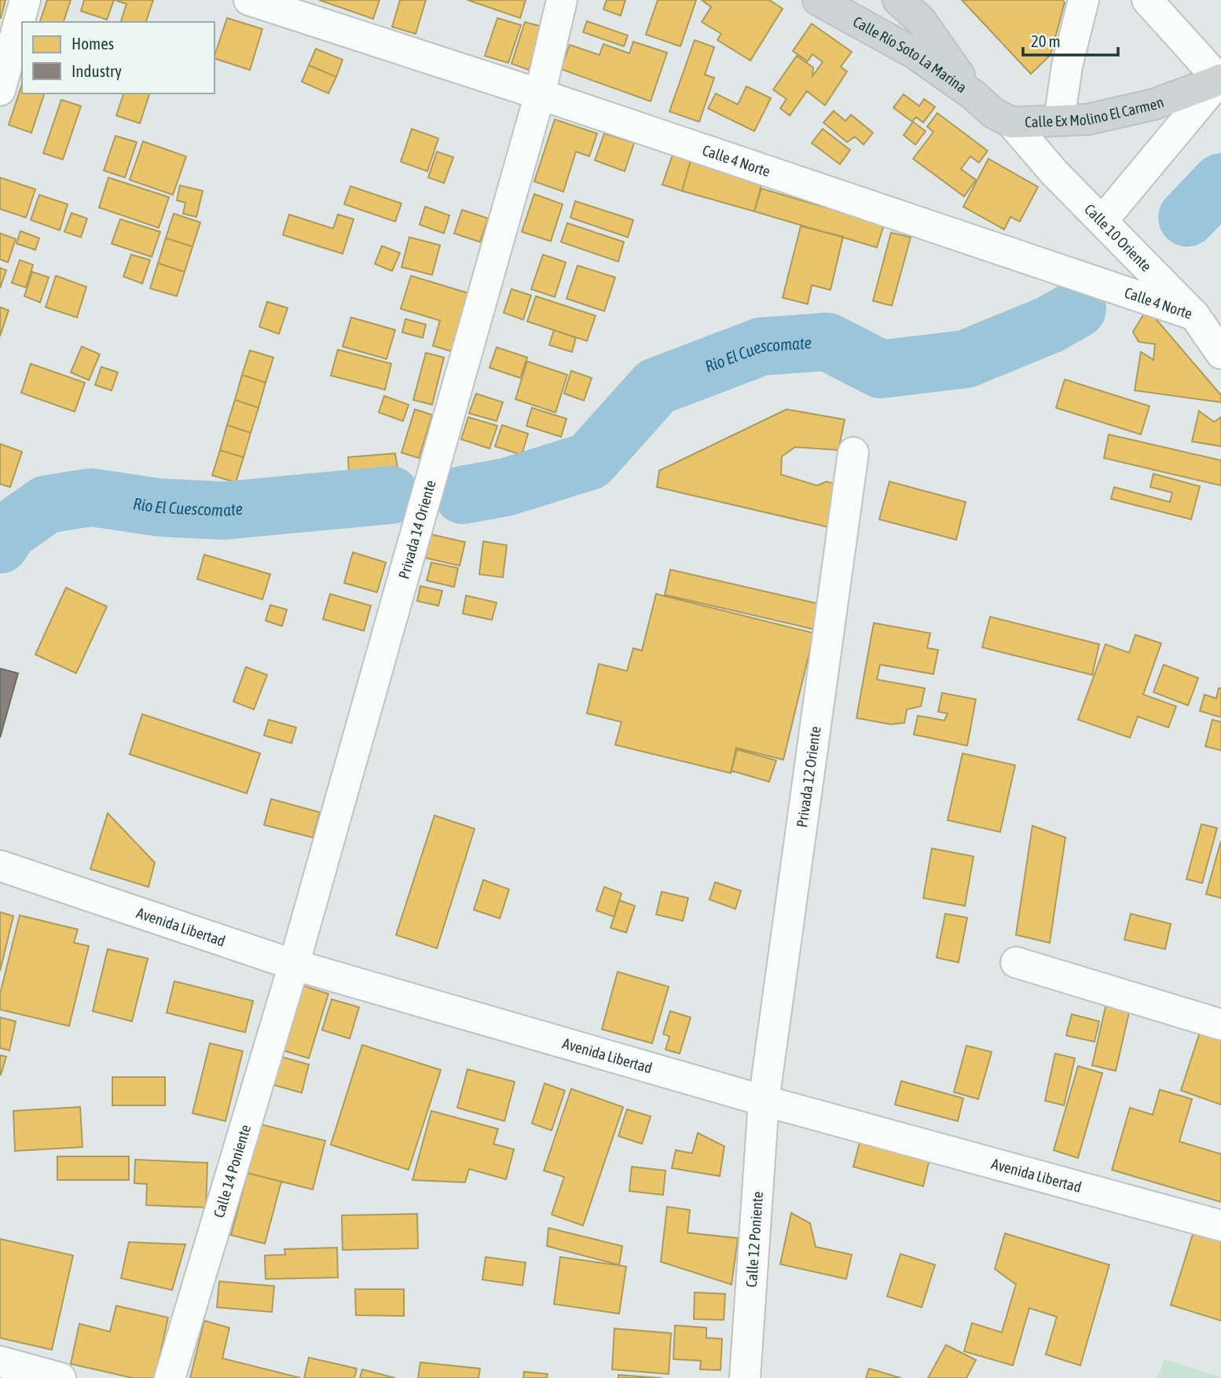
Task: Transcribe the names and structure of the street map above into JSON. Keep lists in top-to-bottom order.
{
  "streets": {
    "main road": ["Calle Río Soto La Marina", "Calle Ex Molino El Carmen"],
    "street": [
      "Calle 4 Norte",
      "Calle 10 Oriente",
      "Privada 14 Oriente",
      "Privada 12 Oriente",
      "Avenida Libertad",
      "Calle 14 Poniente",
      "Calle 12 Poniente"
    ]
  },
  "crossings": [
    ["Calle Río Soto La Marina", "Calle Ex Molino El Carmen"],
    ["Calle Ex Molino El Carmen", "Calle 10 Oriente"],
    ["Calle 4 Norte", "Calle 10 Oriente"],
    ["Calle 4 Norte", "Privada 14 Oriente"],
    ["Privada 14 Oriente", "Avenida Libertad"],
    ["Privada 14 Oriente", "Calle 14 Poniente"],
    ["Privada 12 Oriente", "Avenida Libertad"],
    ["Privada 12 Oriente", "Calle 12 Poniente"],
    ["Avenida Libertad", "Calle 14 Poniente"],
    ["Avenida Libertad", "Calle 12 Poniente"]
  ],
  "water": ["Rio El Cuescomate"],
  "legend": ["Homes", "Industry"],
  "scale_bar": "20 m"
}
